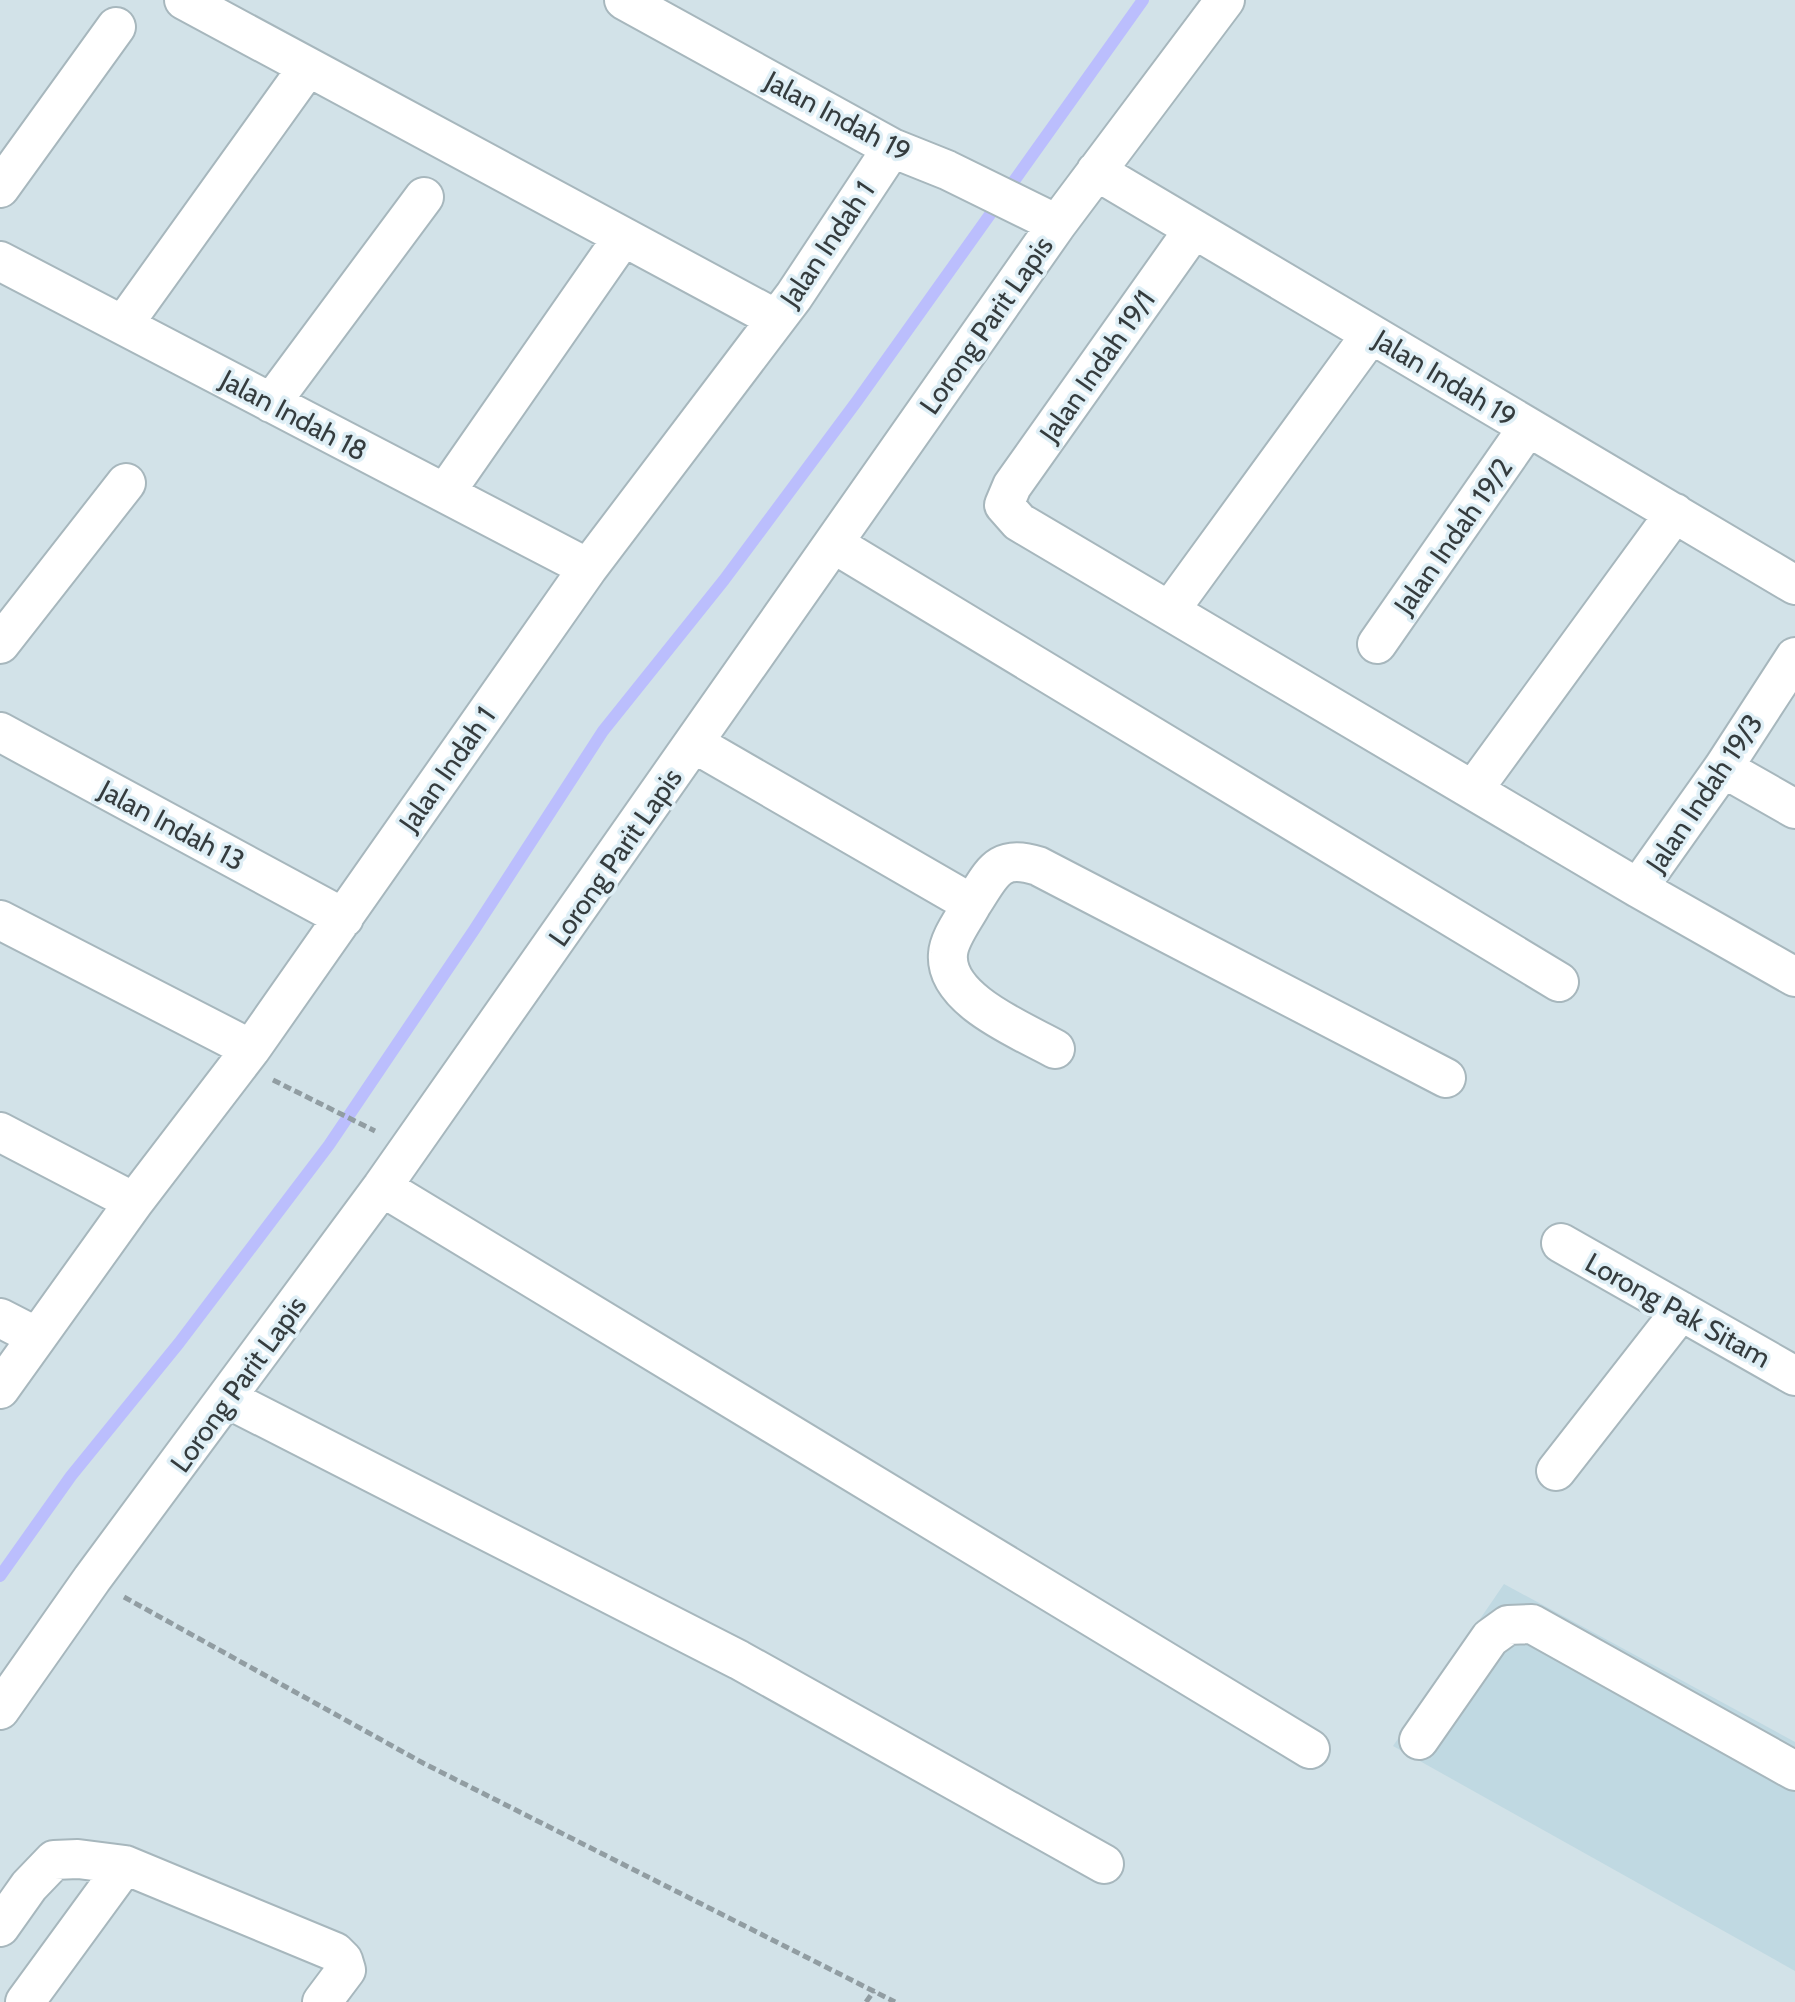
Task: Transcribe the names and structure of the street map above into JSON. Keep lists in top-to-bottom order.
{
  "streets": {
    "street": [
      "Jalan Indah 19",
      "Jalan Indah 1",
      "Lorong Parit Lapis",
      "Jalan Indah 19/1",
      "Jalan Indah 18",
      "Jalan Indah 19/2",
      "Jalan Indah 19/3",
      "Jalan Indah 13",
      "Lorong Pak Sitam"
    ]
  },
  "crossings": [
    ["Jalan Indah 19", "Jalan Indah 1"],
    ["Jalan Indah 19", "Lorong Parit Lapis"],
    ["Jalan Indah 19", "Jalan Indah 19/1"],
    ["Jalan Indah 19", "Jalan Indah 19/2"],
    ["Jalan Indah 1", "Jalan Indah 18"],
    ["Jalan Indah 1", "Jalan Indah 13"]
  ]
}
